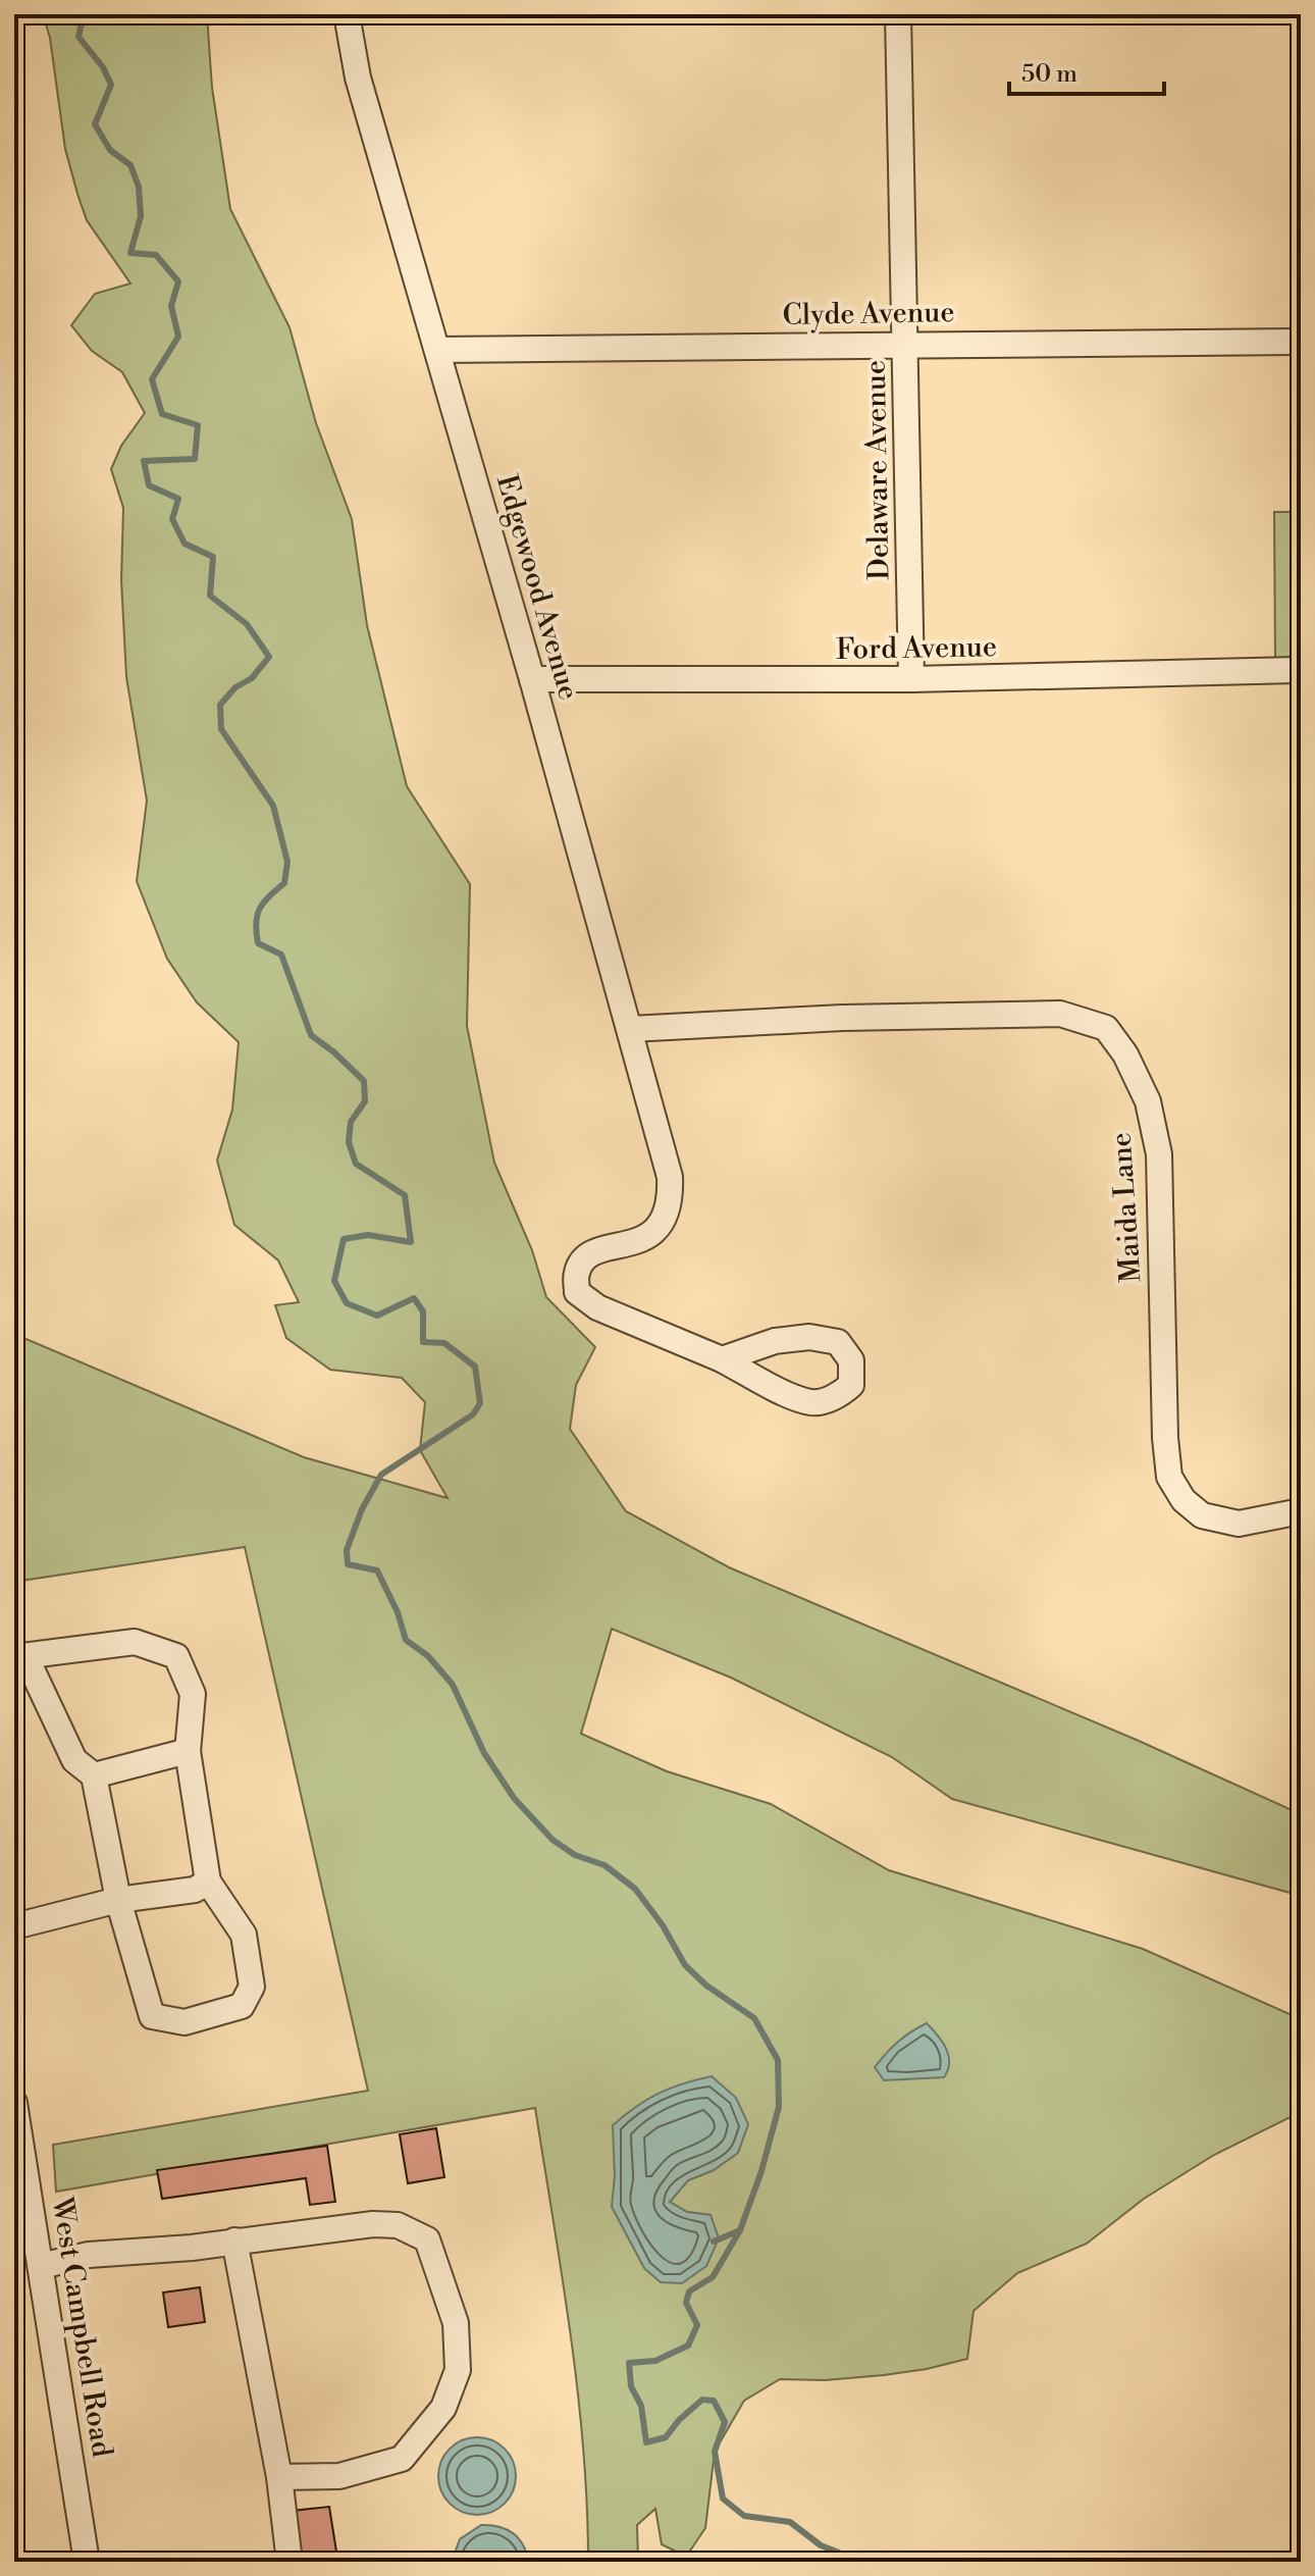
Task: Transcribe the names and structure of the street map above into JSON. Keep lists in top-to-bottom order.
{
  "streets": {
    "street": [
      "Clyde Avenue",
      "Delaware Avenue",
      "Edgewood Avenue",
      "Ford Avenue",
      "Maida Lane",
      "West Campbell Road"
    ]
  },
  "crossings": [
    ["Clyde Avenue", "Delaware Avenue"],
    ["Clyde Avenue", "Edgewood Avenue"],
    ["Delaware Avenue", "Ford Avenue"],
    ["Edgewood Avenue", "Ford Avenue"],
    ["Edgewood Avenue", "Maida Lane"]
  ],
  "scale_bar": "50 m"
}
